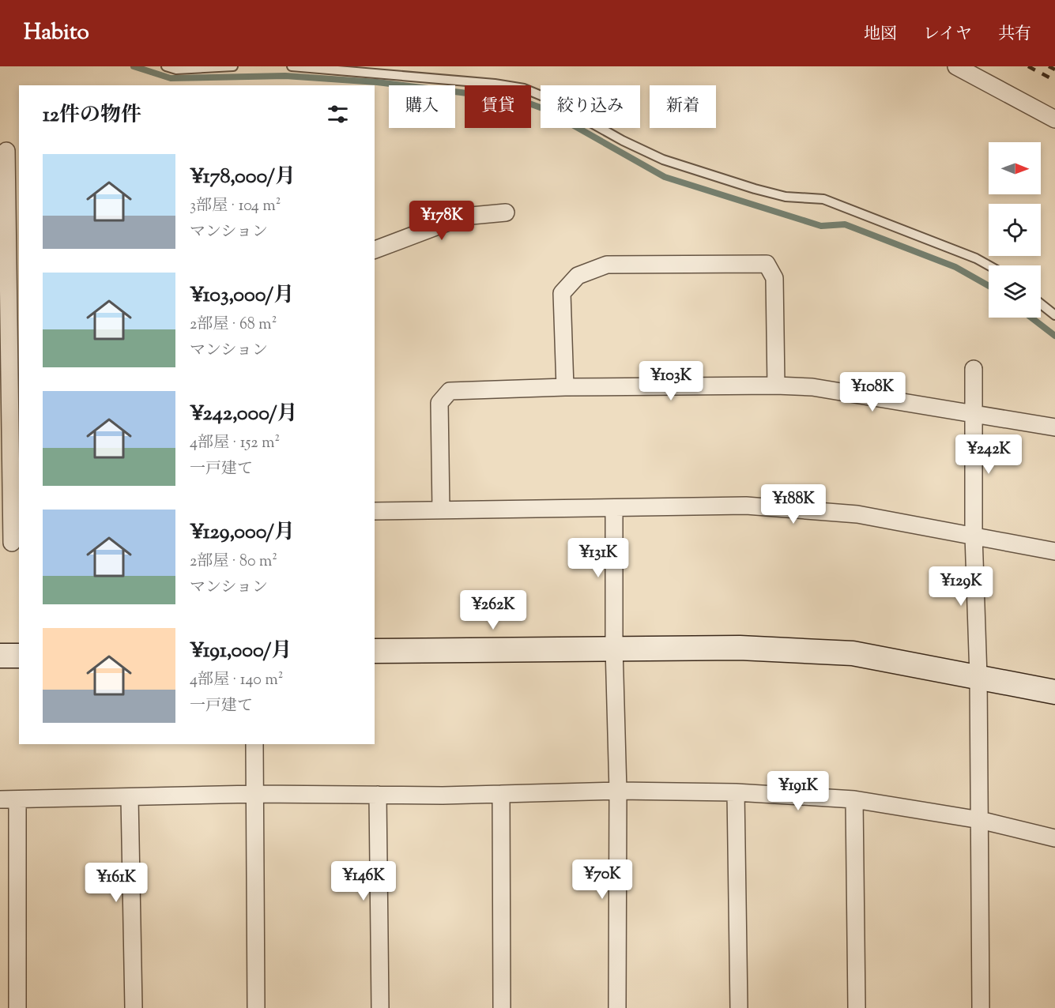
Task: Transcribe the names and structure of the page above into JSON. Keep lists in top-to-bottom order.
{
  "north": "right",
  "page": {
    "header": "Habito",
    "nav": ["地図", "レイヤ", "共有"],
    "chip": [
      "購入",
      "賃貸",
      "絞り込み",
      "新着"
    ],
    "heading": "12件の物件",
    "list": [
      {
        "name": "¥178,000/月",
        "note": "3部屋 · 104 m² · マンション"
      },
      {
        "name": "¥103,000/月",
        "note": "2部屋 · 68 m² · マンション"
      },
      {
        "name": "¥242,000/月",
        "note": "4部屋 · 152 m² · 一戸建て"
      },
      {
        "name": "¥129,000/月",
        "note": "2部屋 · 80 m² · マンション"
      },
      {
        "name": "¥191,000/月",
        "note": "4部屋 · 140 m² · 一戸建て"
      }
    ],
    "price": [
      "¥178K",
      "¥103K",
      "¥108K",
      "¥242K",
      "¥188K",
      "¥131K",
      "¥129K",
      "¥262K",
      "¥191K",
      "¥70K",
      "¥146K",
      "¥161K"
    ]
  }
}
